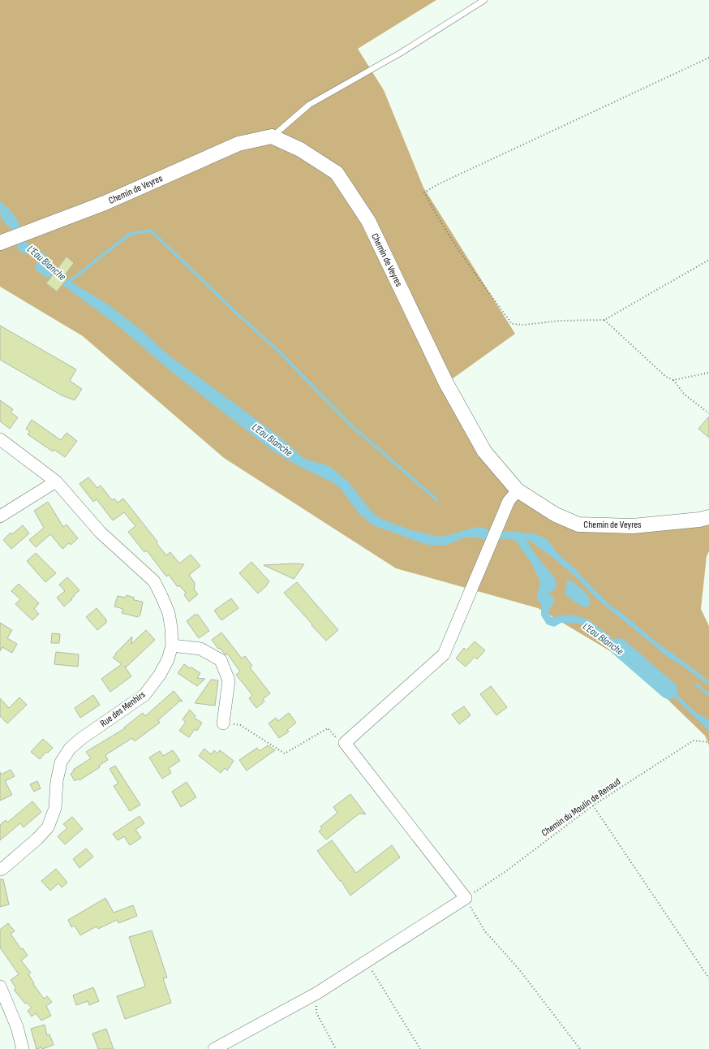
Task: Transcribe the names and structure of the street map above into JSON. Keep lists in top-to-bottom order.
{
  "streets": {
    "street": ["Chemin de Veyres", "Rue des Menhirs"],
    "path": ["Chemin du Moulin de Renaud"]
  },
  "water": ["L'Eau Blanche"]
}
